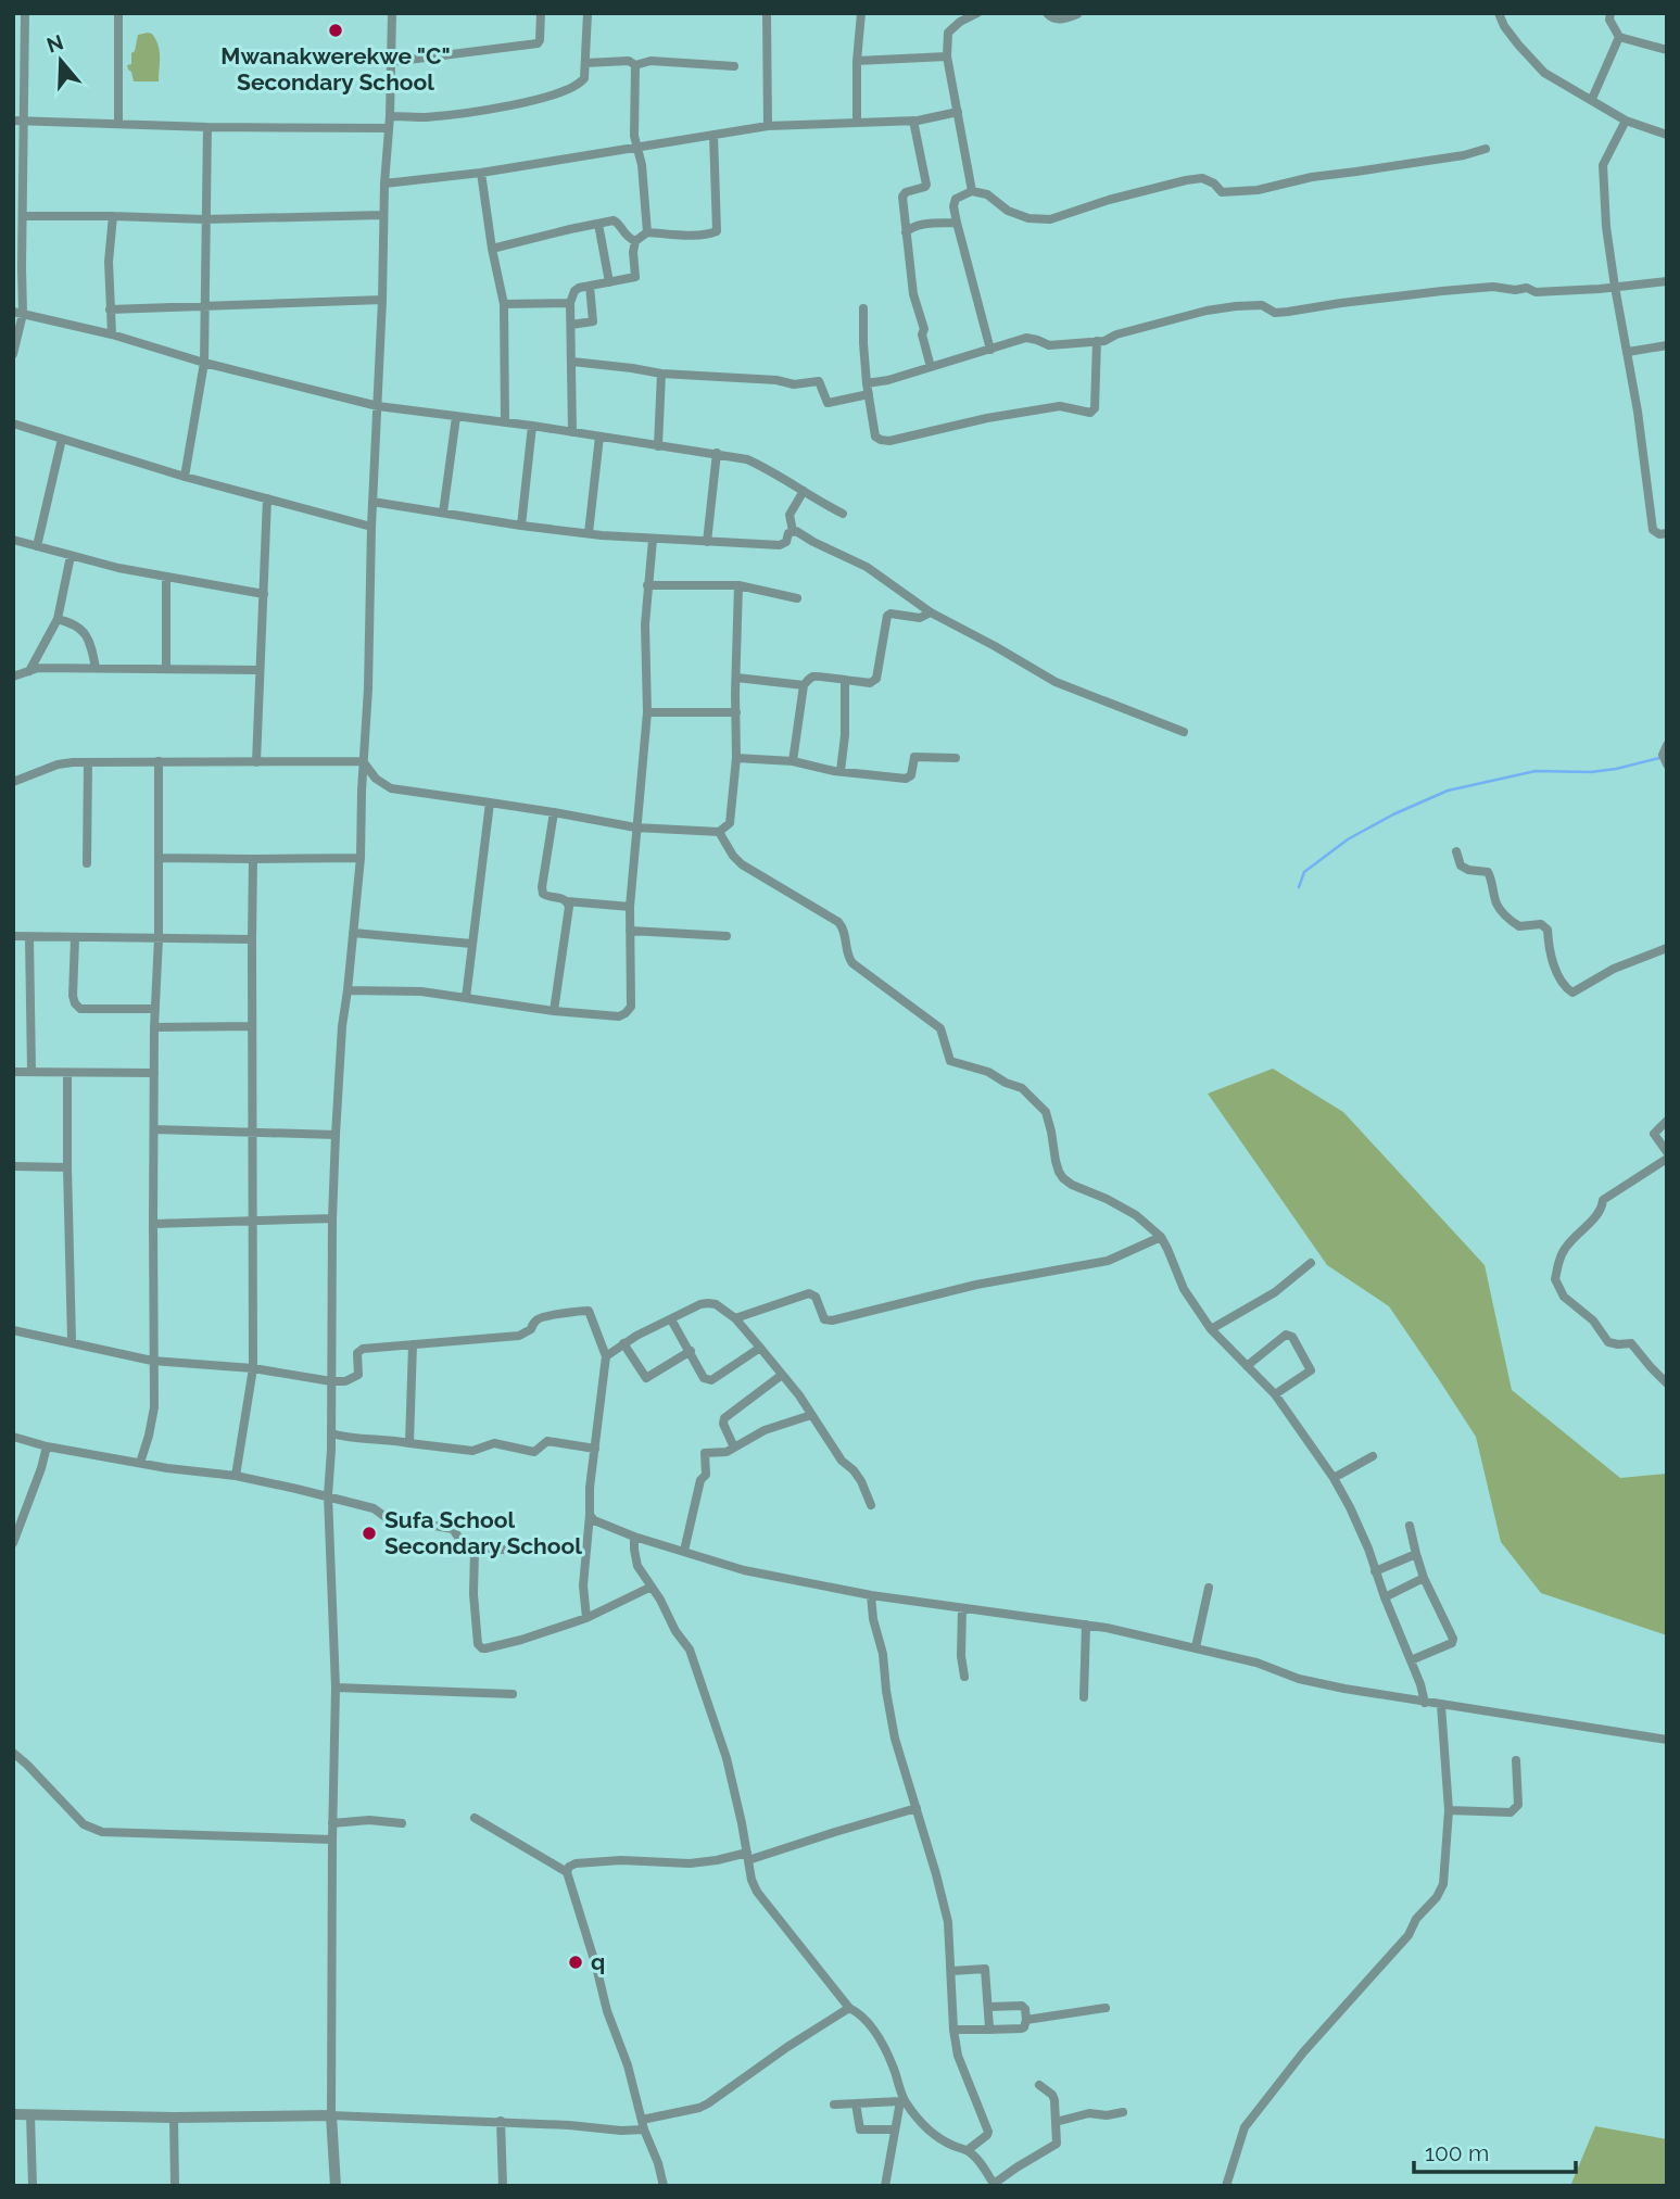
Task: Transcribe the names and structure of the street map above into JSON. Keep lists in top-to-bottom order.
{
  "places": ["Mwanakwerekwe \"C\" Secondary School", "Sufa School Secondary School", "q"],
  "scale_bar": "100 m",
  "north": "top"
}
